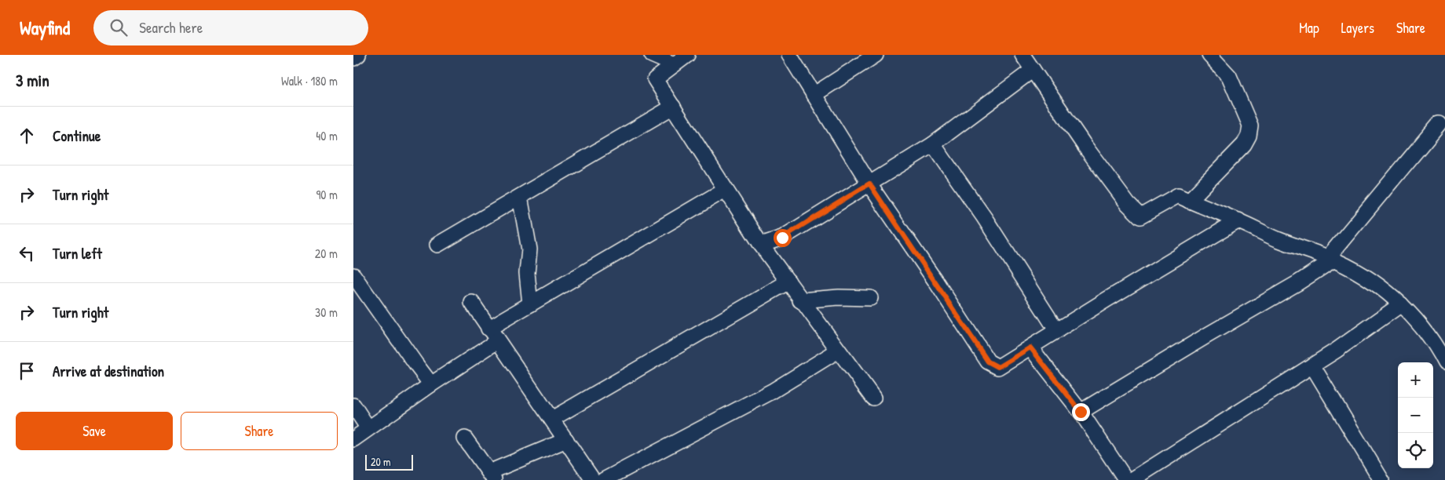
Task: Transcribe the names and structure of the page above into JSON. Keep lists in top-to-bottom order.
{
  "scale_bar": "20 m",
  "page": {
    "header": "Wayfind",
    "search": "Search here",
    "nav": ["Map", "Layers", "Share"],
    "heading": ["3 min", "Walk · 180 m"],
    "list": [
      ["Continue", "40 m"],
      ["Turn right", "90 m"],
      ["Turn left", "20 m"],
      ["Turn right", "30 m"],
      "Arrive at destination"
    ],
    "map_buttons": ["+", "−"],
    "buttons": ["Save", "Share"],
    "scale": "20 m"
  }
}
